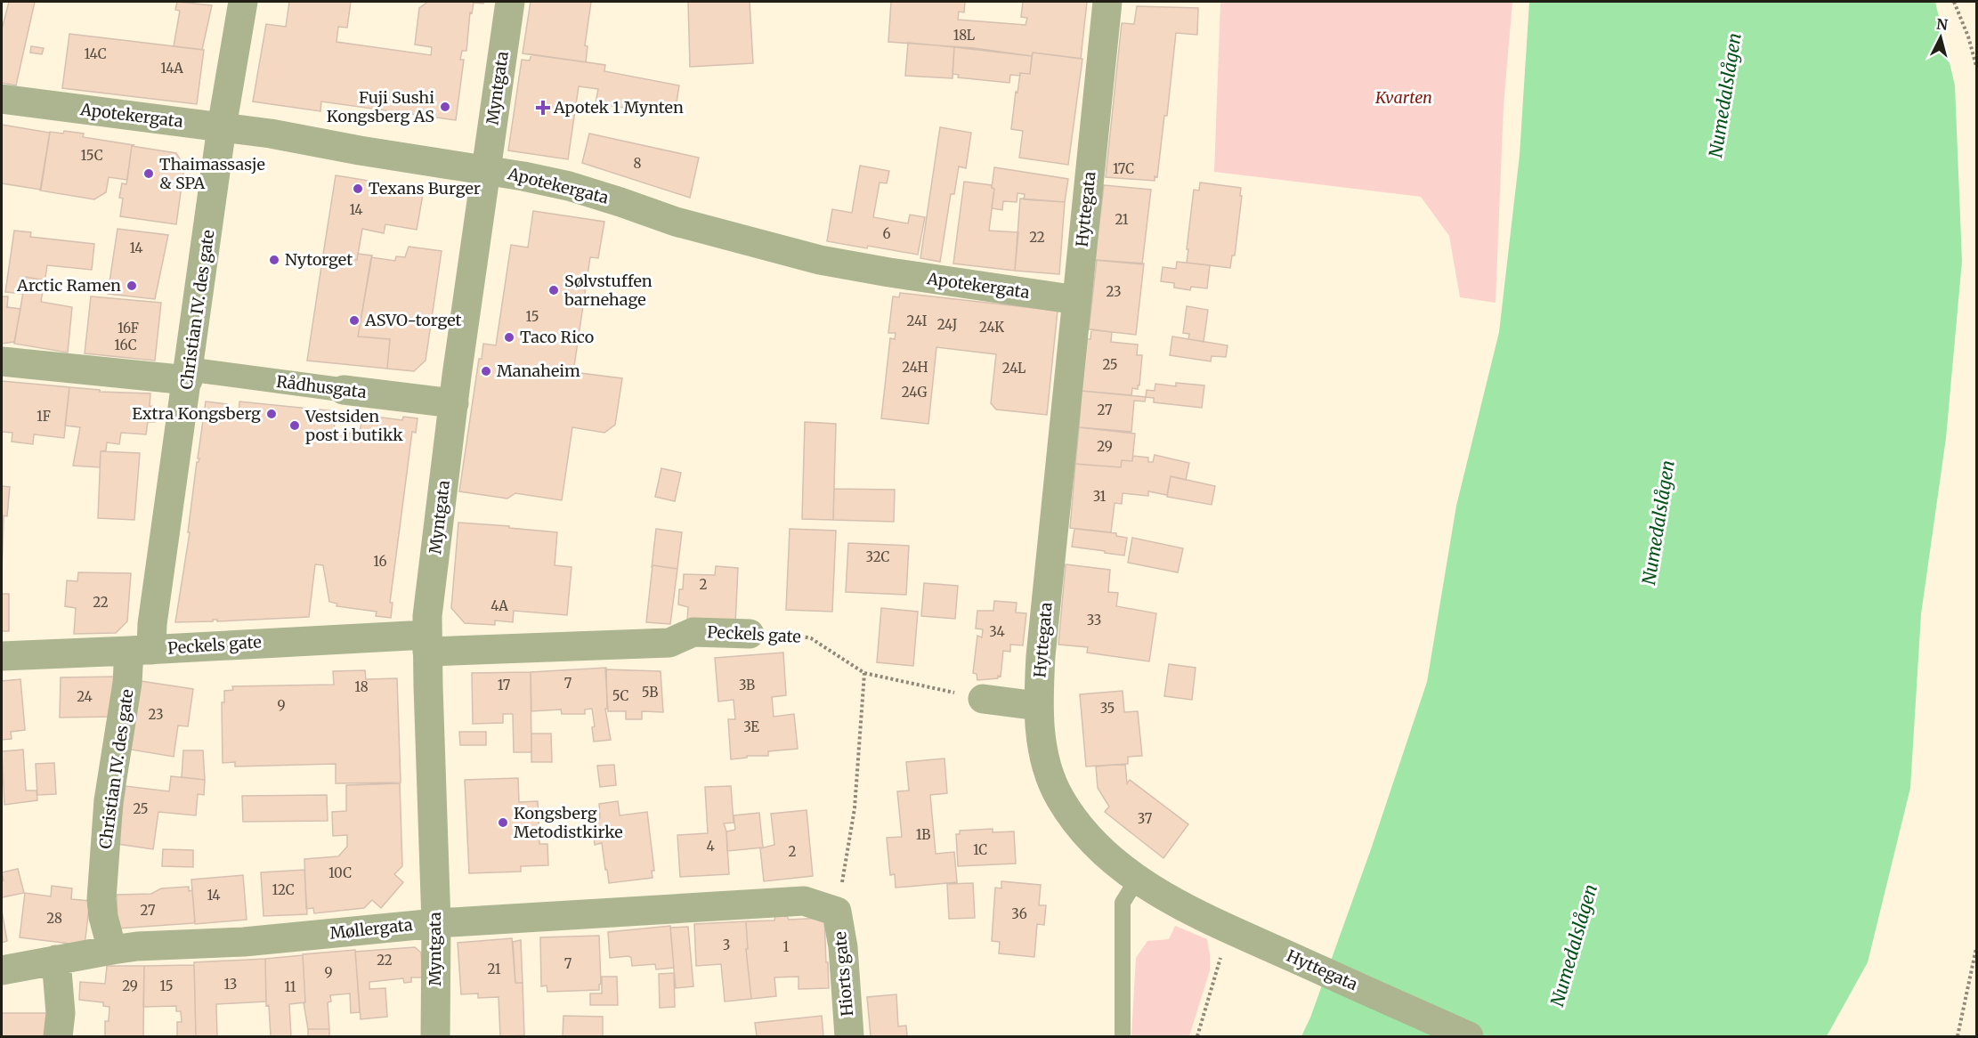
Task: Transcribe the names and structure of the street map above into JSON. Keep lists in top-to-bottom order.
{
  "streets": {
    "street": [
      "Myntgata",
      "Apotekergata",
      "Hyttegata",
      "Christian IV. des gate",
      "Rådhusgata",
      "Peckels gate",
      "Møllergata",
      "Hiorts gate"
    ]
  },
  "crossings": [
    ["Myntgata", "Apotekergata"],
    ["Myntgata", "Rådhusgata"],
    ["Myntgata", "Peckels gate"],
    ["Myntgata", "Møllergata"],
    ["Apotekergata", "Hyttegata"],
    ["Apotekergata", "Christian IV. des gate"],
    ["Christian IV. des gate", "Rådhusgata"],
    ["Christian IV. des gate", "Peckels gate"],
    ["Christian IV. des gate", "Møllergata"],
    ["Møllergata", "Hiorts gate"]
  ],
  "water": ["Numedalslågen"],
  "parks": ["Kvarten"],
  "places": {
    "other": [
      "Fuji Sushi Kongsberg AS",
      "Thaimassasje & SPA",
      "Texans Burger",
      "Nytorget",
      "Arctic Ramen",
      "Sølvstuffen barnehage",
      "ASVO-torget",
      "Taco Rico",
      "Manaheim",
      "Extra Kongsberg",
      "Vestsiden post i butikk",
      "Kongsberg Metodistkirke"
    ],
    "health": ["Apotek 1 Mynten"]
  },
  "house_numbers": [
    "18L",
    "14C",
    "14A",
    "15C",
    "8",
    "17C",
    "14",
    "21",
    "6",
    "22",
    "14",
    "23",
    "15",
    "24I",
    "24J",
    "24K",
    "16F",
    "16C",
    "25",
    "24H",
    "24L",
    "24G",
    "27",
    "1F",
    "29",
    "31",
    "32C",
    "16",
    "2",
    "22",
    "4A",
    "33",
    "34",
    "7",
    "17",
    "3B",
    "18",
    "5B",
    "5C",
    "24",
    "9",
    "35",
    "23",
    "3E",
    "25",
    "37",
    "1B",
    "4",
    "1C",
    "2",
    "10C",
    "12C",
    "14",
    "27",
    "36",
    "28",
    "3",
    "1",
    "22",
    "7",
    "21",
    "9",
    "13",
    "29",
    "15",
    "11"
  ],
  "north": "top"
}
